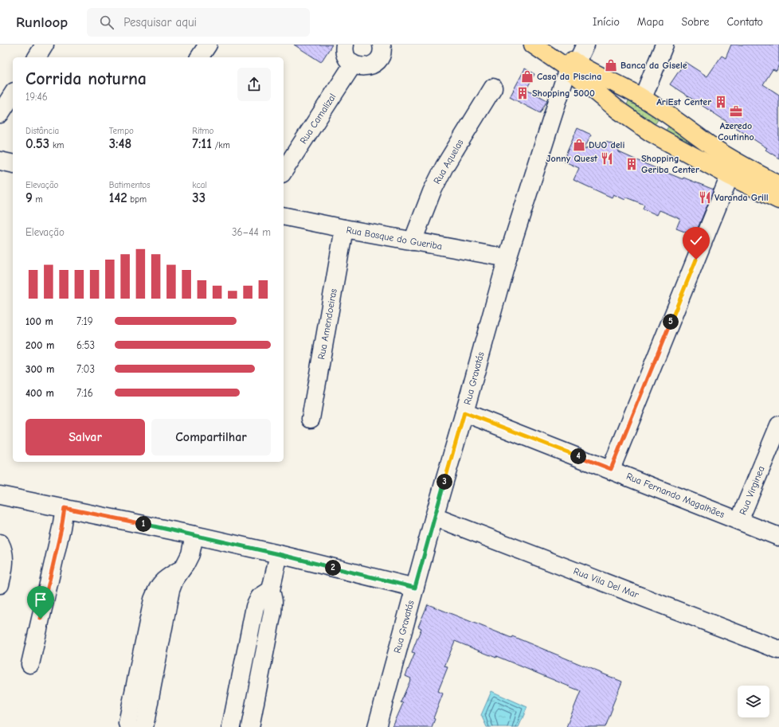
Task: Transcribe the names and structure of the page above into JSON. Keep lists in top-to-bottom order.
{
  "streets": {
    "street": [
      "Rua Camalizal",
      "Rua Aquelas",
      "Rua Bosque do Gueriba",
      "Rua Amendoeiras",
      "Rua Gravatás",
      "Rua Virginea",
      "Rua Fernando Magalhães",
      "Rua Vila Del Mar"
    ]
  },
  "crossings": [
    ["Rua Aquelas", "Rua Bosque do Gueriba"],
    ["Rua Bosque do Gueriba", "Rua Amendoeiras"],
    ["Rua Bosque do Gueriba", "Rua Gravatás"],
    ["Rua Gravatás", "Rua Fernando Magalhães"],
    ["Rua Gravatás", "Rua Vila Del Mar"],
    ["Rua Virginea", "Rua Fernando Magalhães"]
  ],
  "places": {
    "shop": ["Banca da Gisele", "Casa da Piscina", "DUO deli"],
    "building": ["Shopping 5000", "AriEst Center", "Shopping Geriba Center"],
    "office": ["Azeredo Coutinho"],
    "restaurant": ["Jonny Quest", "Varanda Grill"]
  },
  "page": {
    "header": "Runloop",
    "search": "Pesquisar aqui",
    "nav": [
      "Início",
      "Mapa",
      "Sobre",
      "Contato"
    ],
    "heading": ["Corrida noturna", "19:46"],
    "stats": [
      ["Distância", "0.53 km"],
      ["Tempo", "3:48"],
      ["Ritmo", "7:11 /km"],
      ["Elevação", "9 m"],
      ["Batimentos", "142 bpm"],
      ["kcal", "33"]
    ],
    "chart": ["Elevação", "36–44 m"],
    "list": [
      {
        "name": "100 m",
        "note": "7:19"
      },
      {
        "name": "200 m",
        "note": "6:53"
      },
      {
        "name": "300 m",
        "note": "7:03"
      },
      {
        "name": "400 m",
        "note": "7:16"
      }
    ],
    "pins": [
      "5",
      "4",
      "3",
      "1",
      "2"
    ],
    "buttons": ["Salvar", "Compartilhar"]
  }
}
